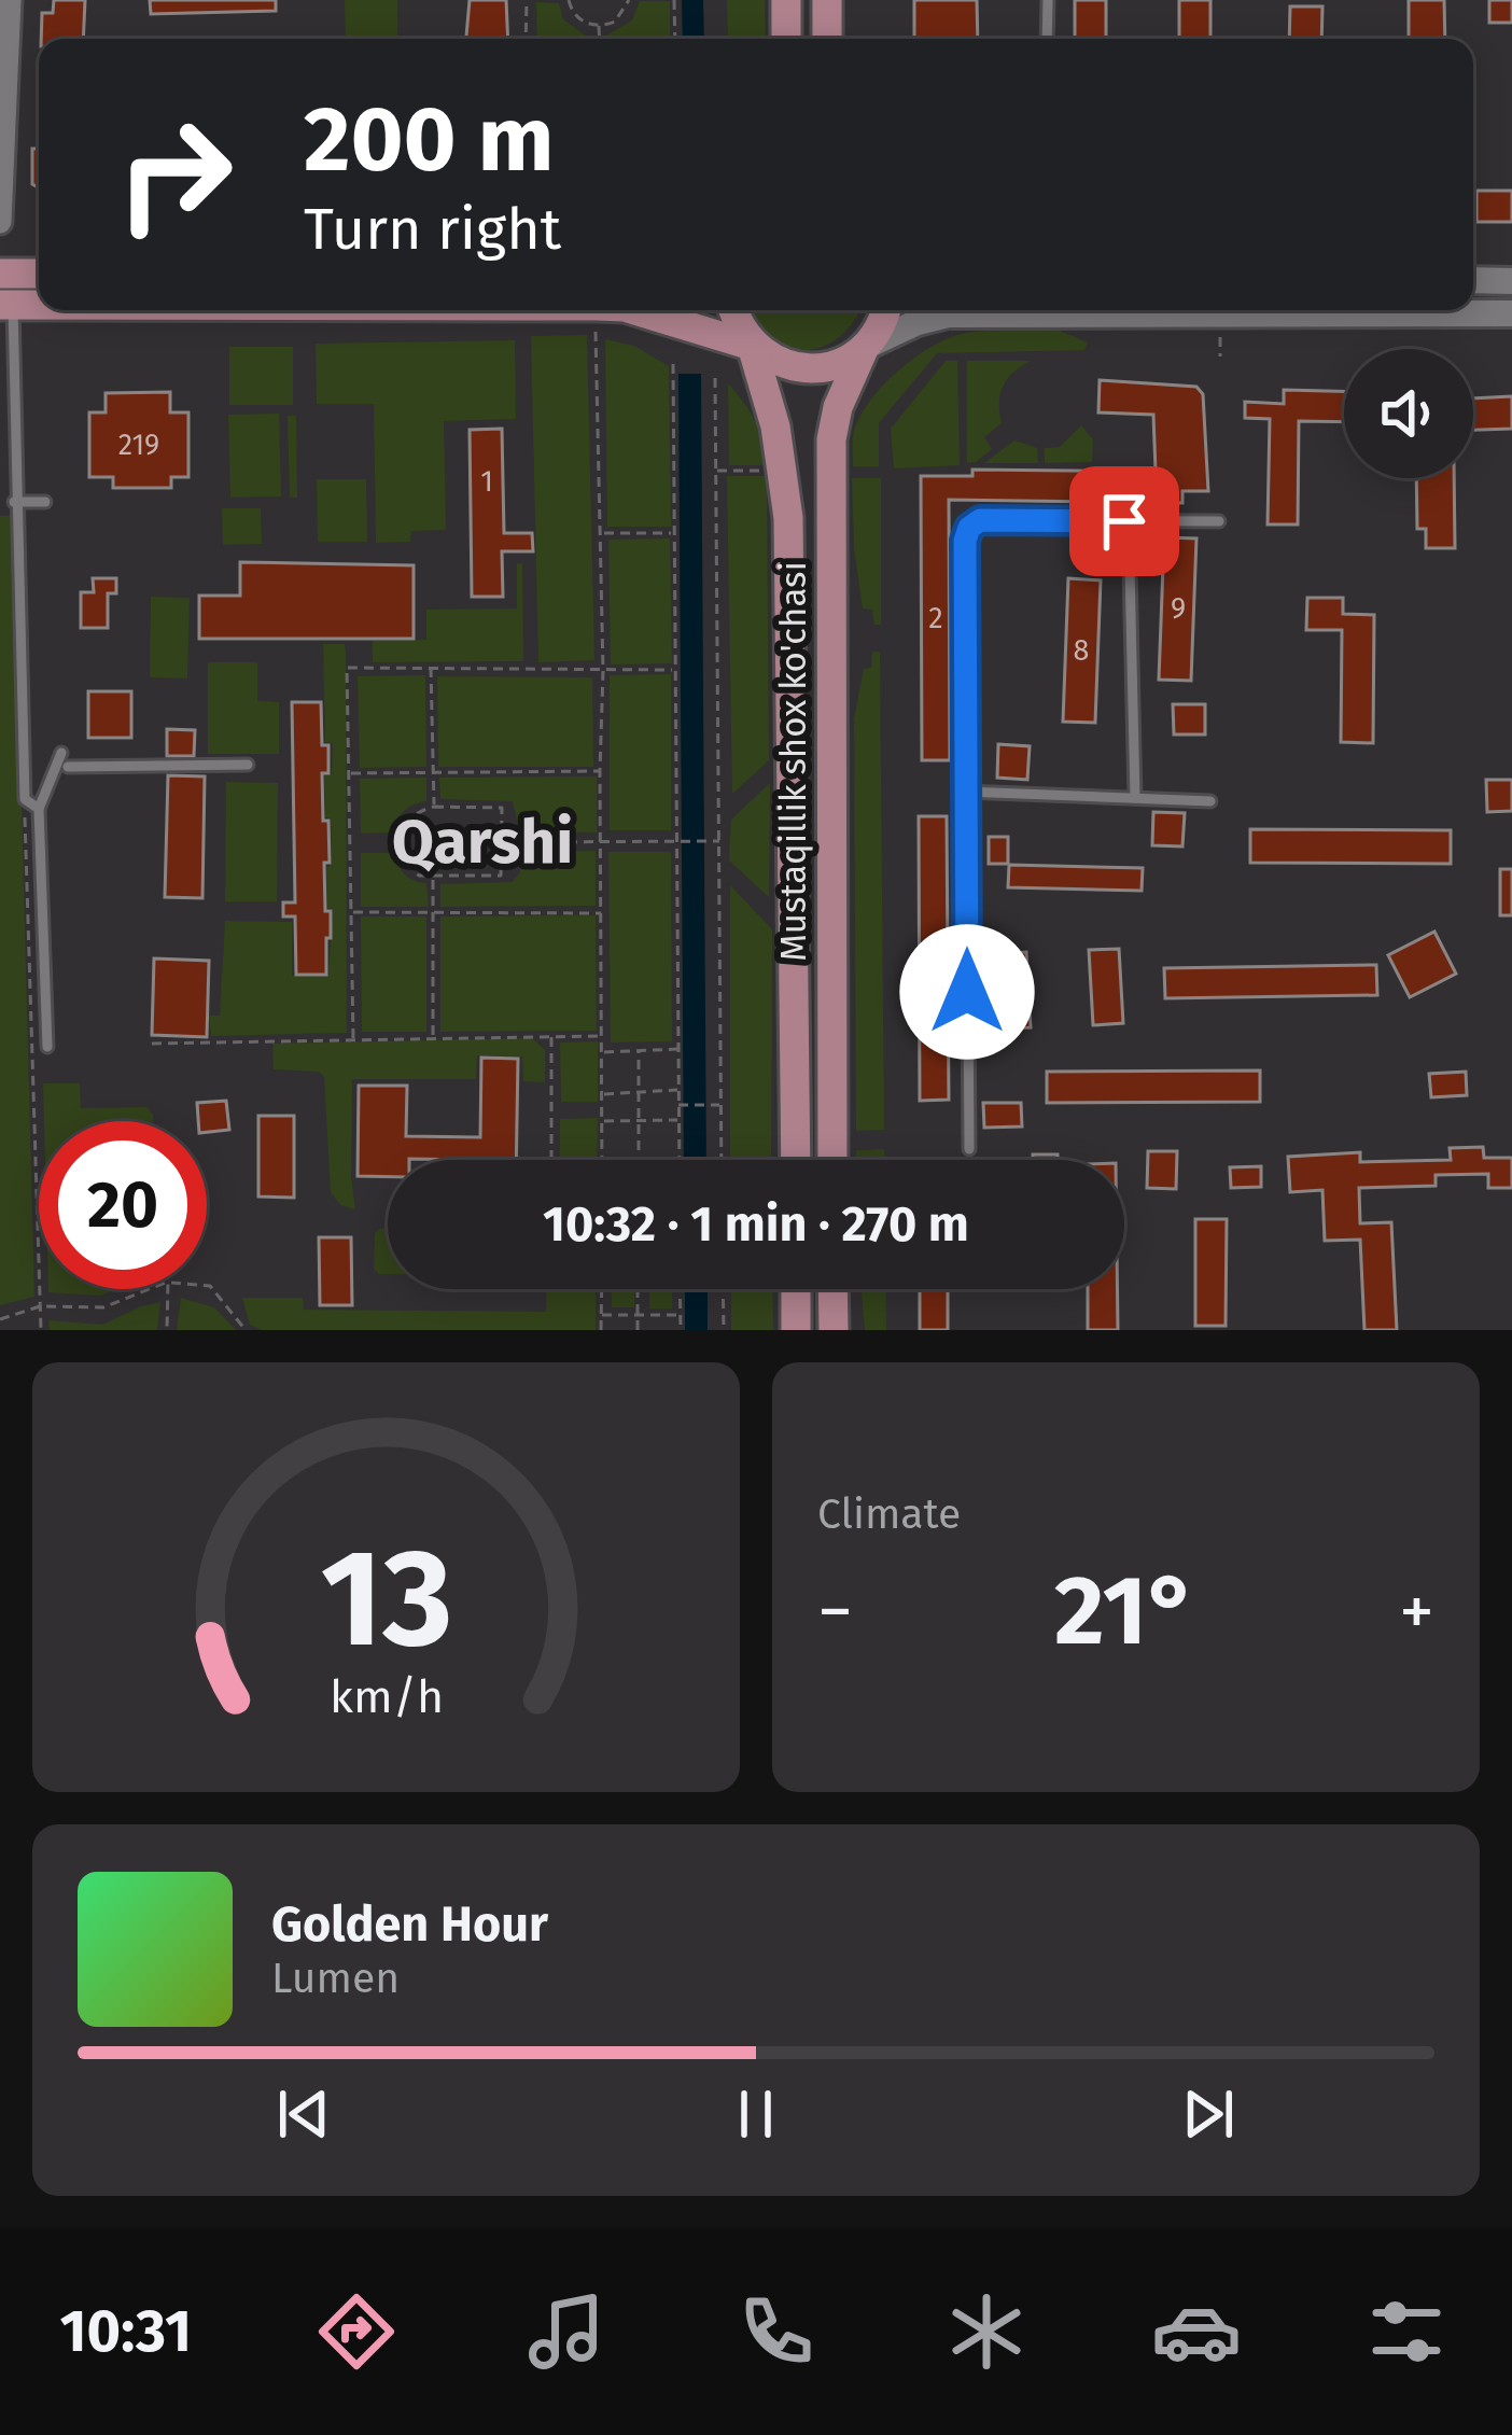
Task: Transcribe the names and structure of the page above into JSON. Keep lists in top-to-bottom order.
{
  "streets": {
    "main road": ["Mustaqillik shox ko'chasi"]
  },
  "districts": ["Qarshi"],
  "house_numbers": [
    "219",
    "1",
    "9",
    "2",
    "8"
  ],
  "page": {
    "turn": ["200 m", "Turn right"],
    "limit": "20",
    "trip": "10:32 · 1 min · 270 m",
    "tile": "Climate",
    "heat": ["−", "21°", "+"],
    "song": ["Golden Hour", "Lumen"],
    "tabs": "10:31",
    "gauge": ["13", "km/h"]
  }
}
